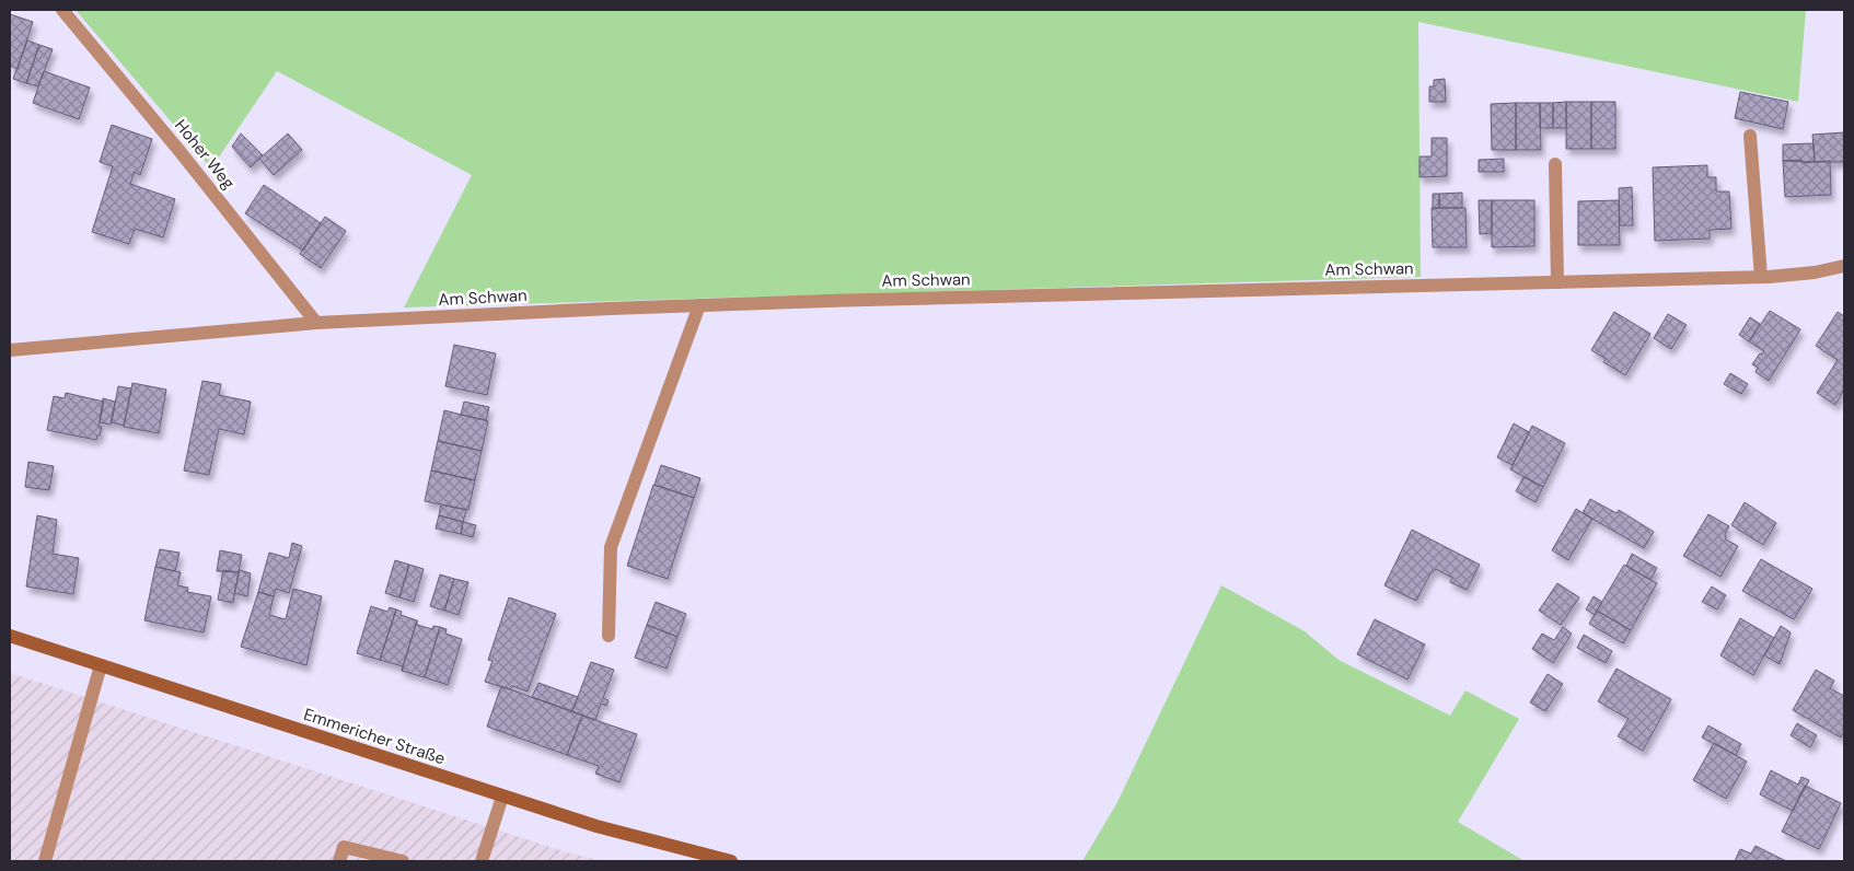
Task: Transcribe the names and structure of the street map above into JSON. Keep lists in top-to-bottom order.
{
  "streets": {
    "main road": ["Emmericher Straße"],
    "street": ["Hoher Weg", "Am Schwan"]
  },
  "crossings": [
    ["Hoher Weg", "Am Schwan"]
  ]
}
